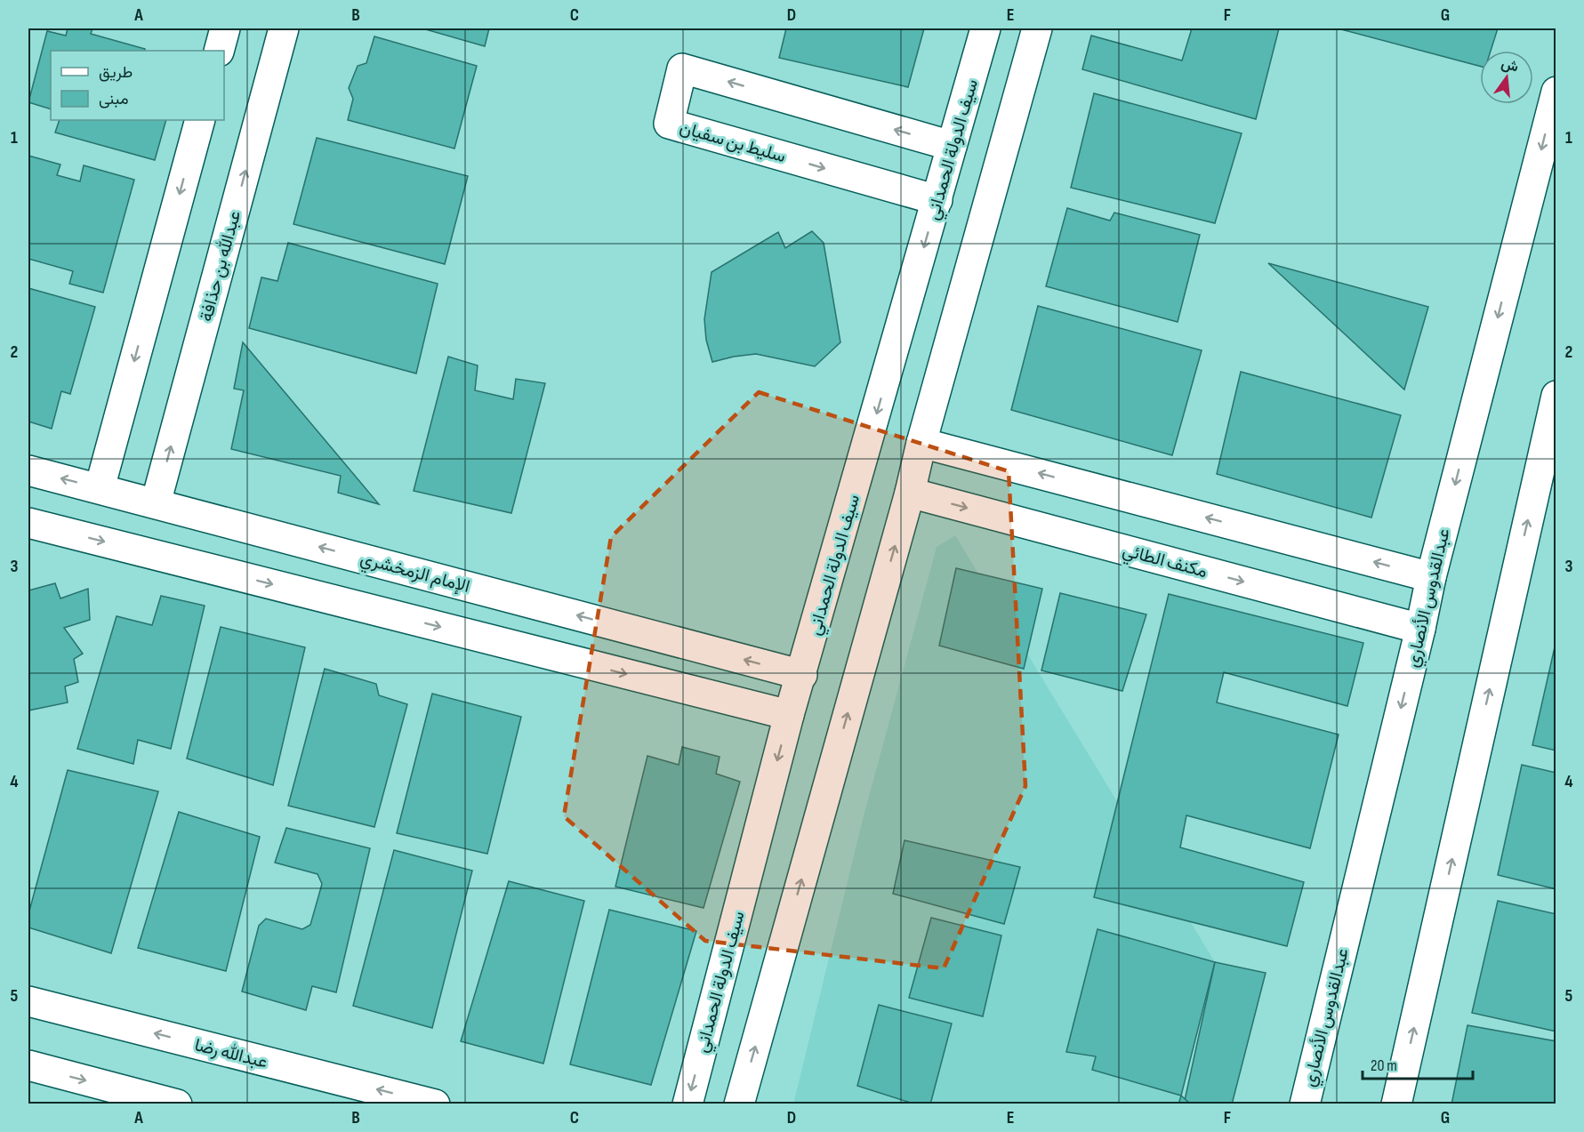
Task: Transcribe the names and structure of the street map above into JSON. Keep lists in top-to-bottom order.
{
  "streets": {
    "street": [
      "سليط بن سفيان",
      "سيف الدولة الحمداني",
      "عبدالله بن حذافة",
      "مكنف الطائي",
      "الإمام الزمخشري",
      "عبدالقدوس الأنصاري",
      "عبدالله رضا"
    ]
  },
  "crossings": [
    ["سليط بن سفيان", "سيف الدولة الحمداني"],
    ["سيف الدولة الحمداني", "الإمام الزمخشري"],
    ["عبدالله بن حذافة", "الإمام الزمخشري"],
    ["مكنف الطائي", "عبدالقدوس الأنصاري"]
  ],
  "legend": ["طريق", "مبنى"],
  "scale_bar": "20 m",
  "north": "top",
  "grid": {
    "columns": [
      "A",
      "B",
      "C",
      "D",
      "E",
      "F",
      "G"
    ],
    "rows": [
      "1",
      "2",
      "3",
      "4",
      "5"
    ]
  }
}
